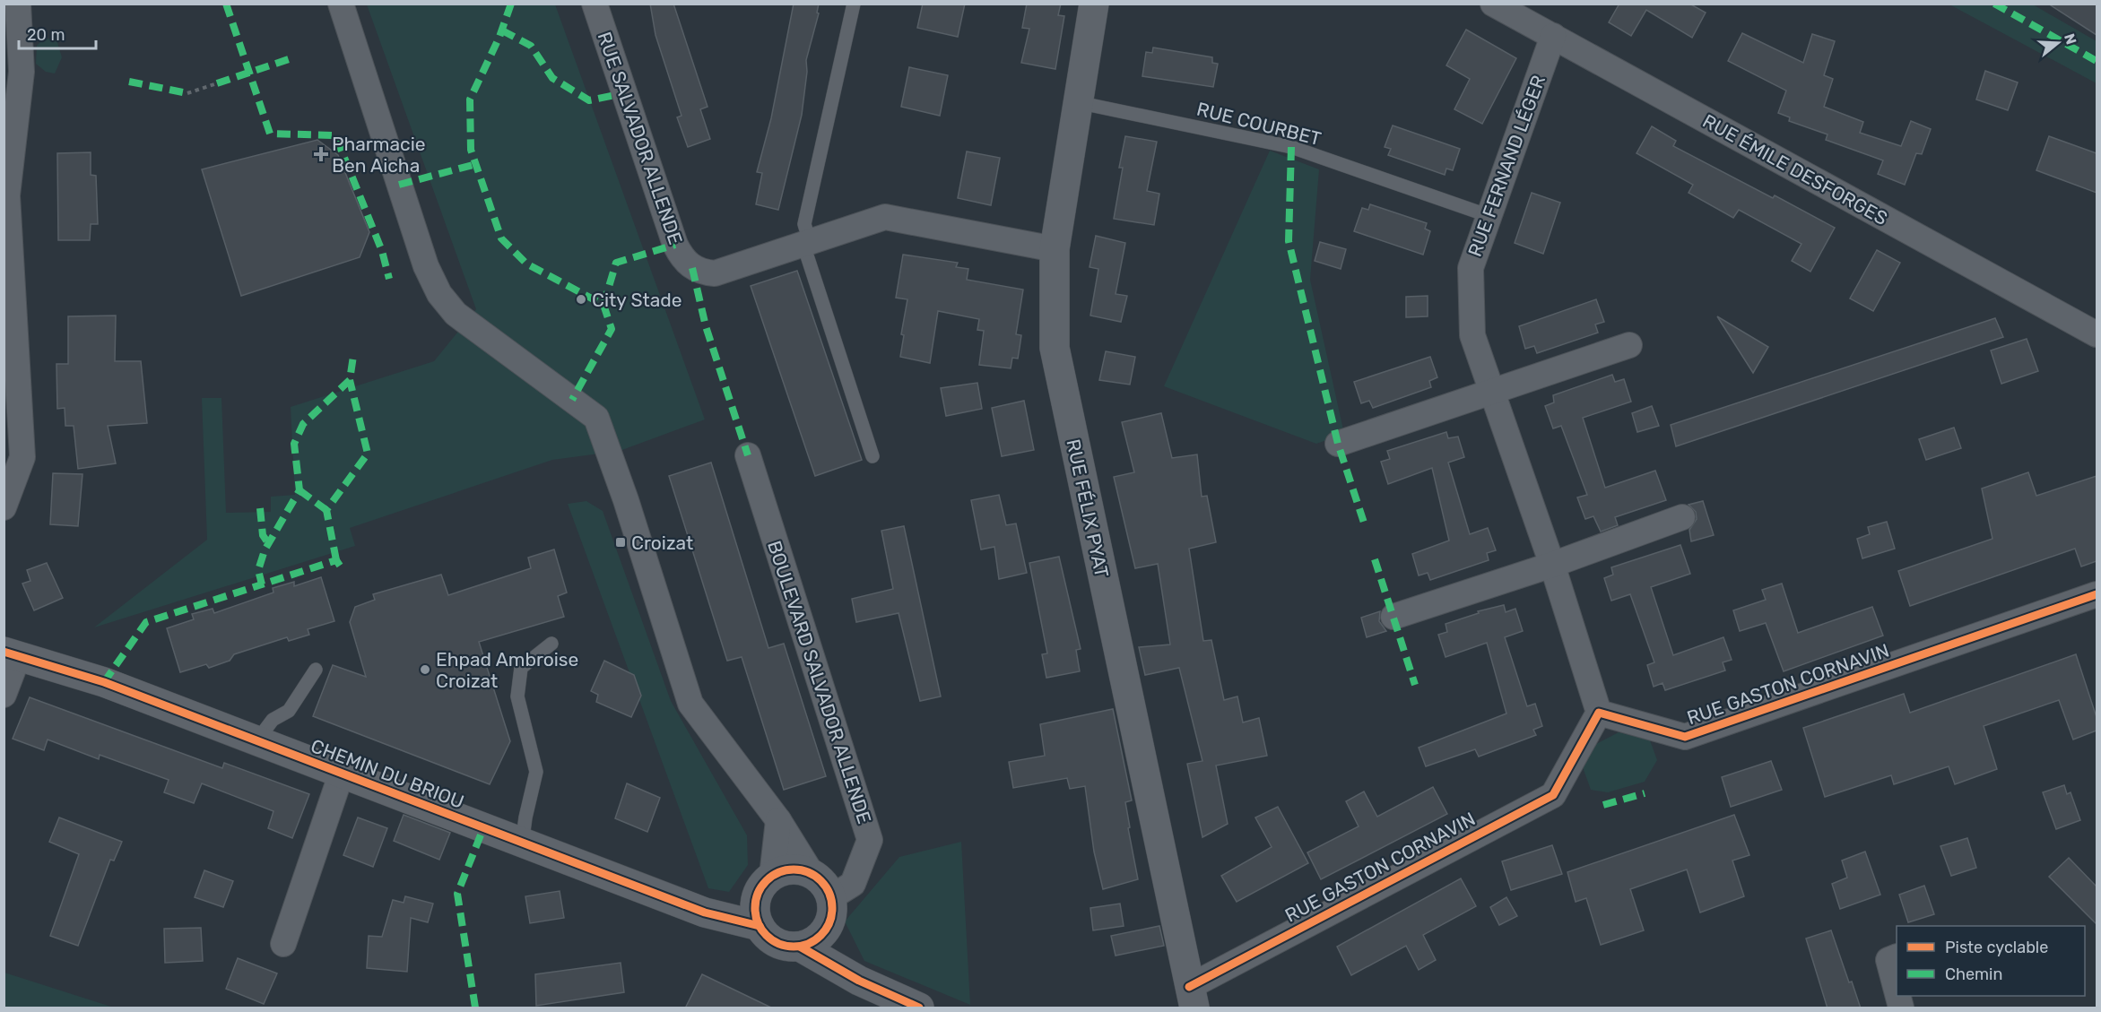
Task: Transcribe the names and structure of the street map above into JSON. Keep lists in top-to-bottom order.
{
  "streets": {
    "street": [
      "RUE SALVADOR ALLENDE",
      "RUE FERNAND LÉGER",
      "RUE ÉMILE DESFORGES",
      "RUE FÉLIX PYAT",
      "BOULEVARD SALVADOR ALLENDE",
      "RUE GASTON CORNAVIN",
      "CHEMIN DU BRIOU"
    ],
    "lane": ["RUE COURBET"]
  },
  "crossings": [
    ["RUE COURBET", "RUE FERNAND LÉGER"],
    ["RUE COURBET", "RUE FÉLIX PYAT"],
    ["RUE FERNAND LÉGER", "RUE ÉMILE DESFORGES"],
    ["RUE FERNAND LÉGER", "RUE GASTON CORNAVIN"],
    ["RUE FÉLIX PYAT", "RUE GASTON CORNAVIN"],
    ["BOULEVARD SALVADOR ALLENDE", "CHEMIN DU BRIOU"]
  ],
  "places": {
    "health": ["Pharmacie Ben Aicha"],
    "other": ["City Stade", "Ehpad Ambroise Croizat"],
    "transit": ["Croizat"]
  },
  "legend": ["Piste cyclable", "Chemin"],
  "scale_bar": "20 m",
  "north": "right"
}
